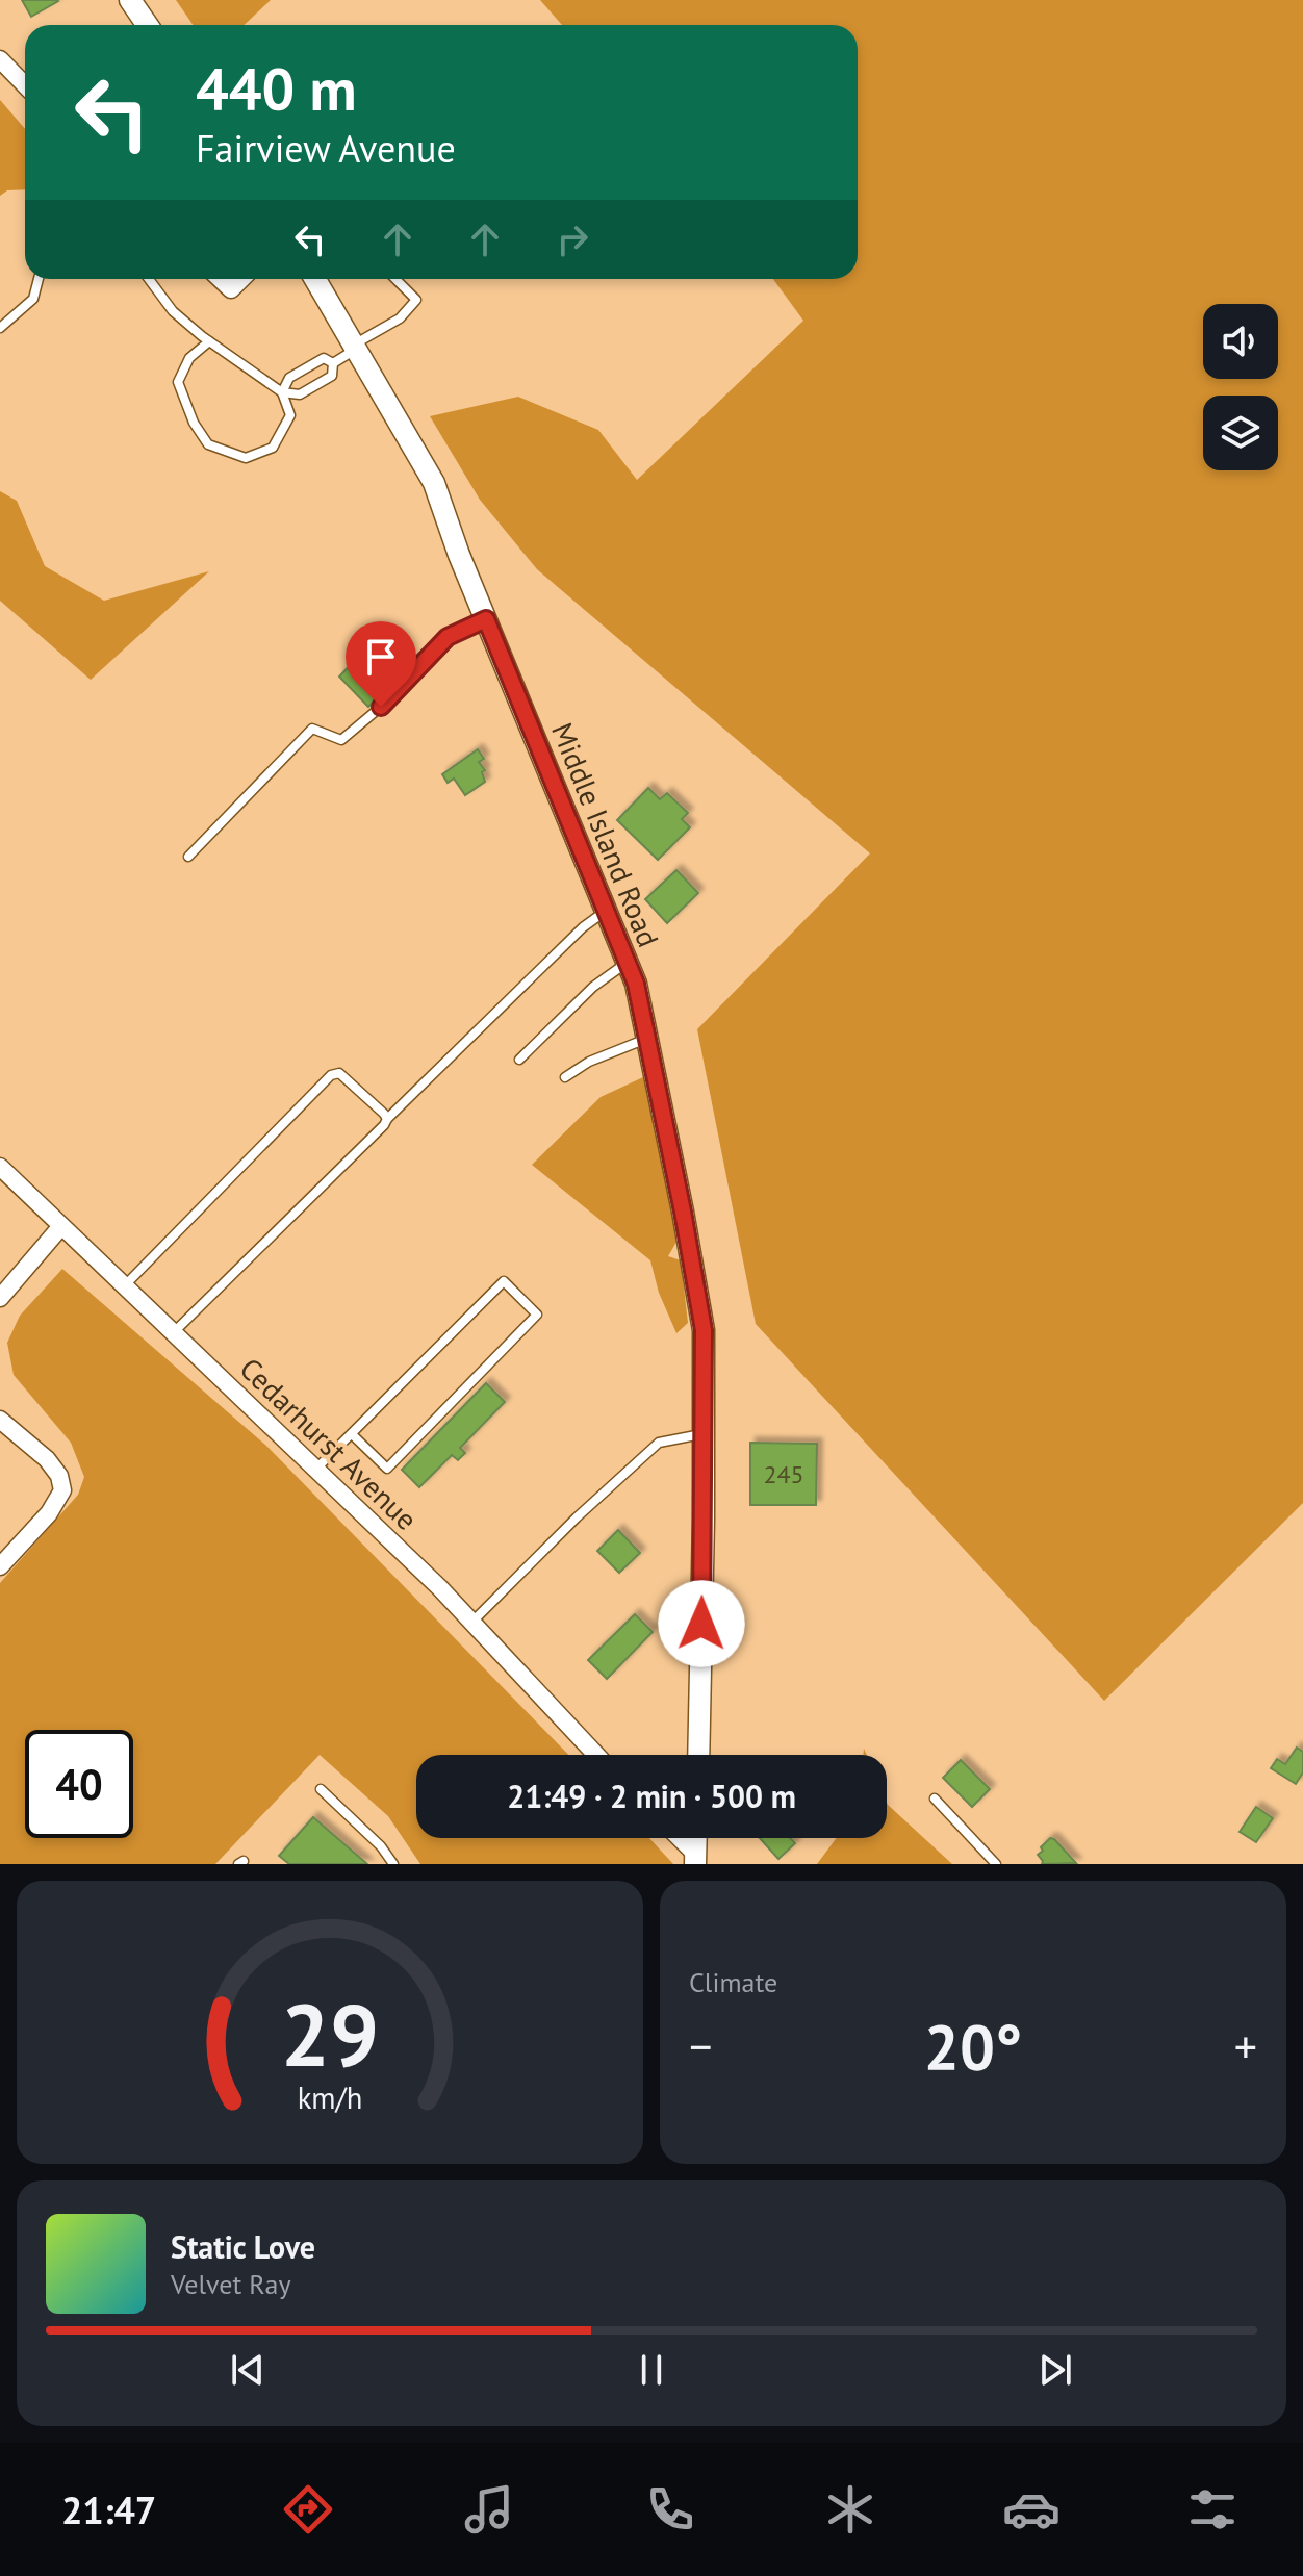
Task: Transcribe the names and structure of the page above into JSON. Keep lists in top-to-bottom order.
{
  "streets": {
    "street": ["Middle Island Road", "Cedarhurst Avenue"]
  },
  "house_numbers": ["245"],
  "page": {
    "turn": ["440 m", "Fairview Avenue"],
    "limit": "40",
    "trip": "21:49 · 2 min · 500 m",
    "tile": "Climate",
    "heat": ["−", "20°", "+"],
    "song": ["Static Love", "Velvet Ray"],
    "tabs": "21:47",
    "gauge": ["29", "km/h"]
  }
}
